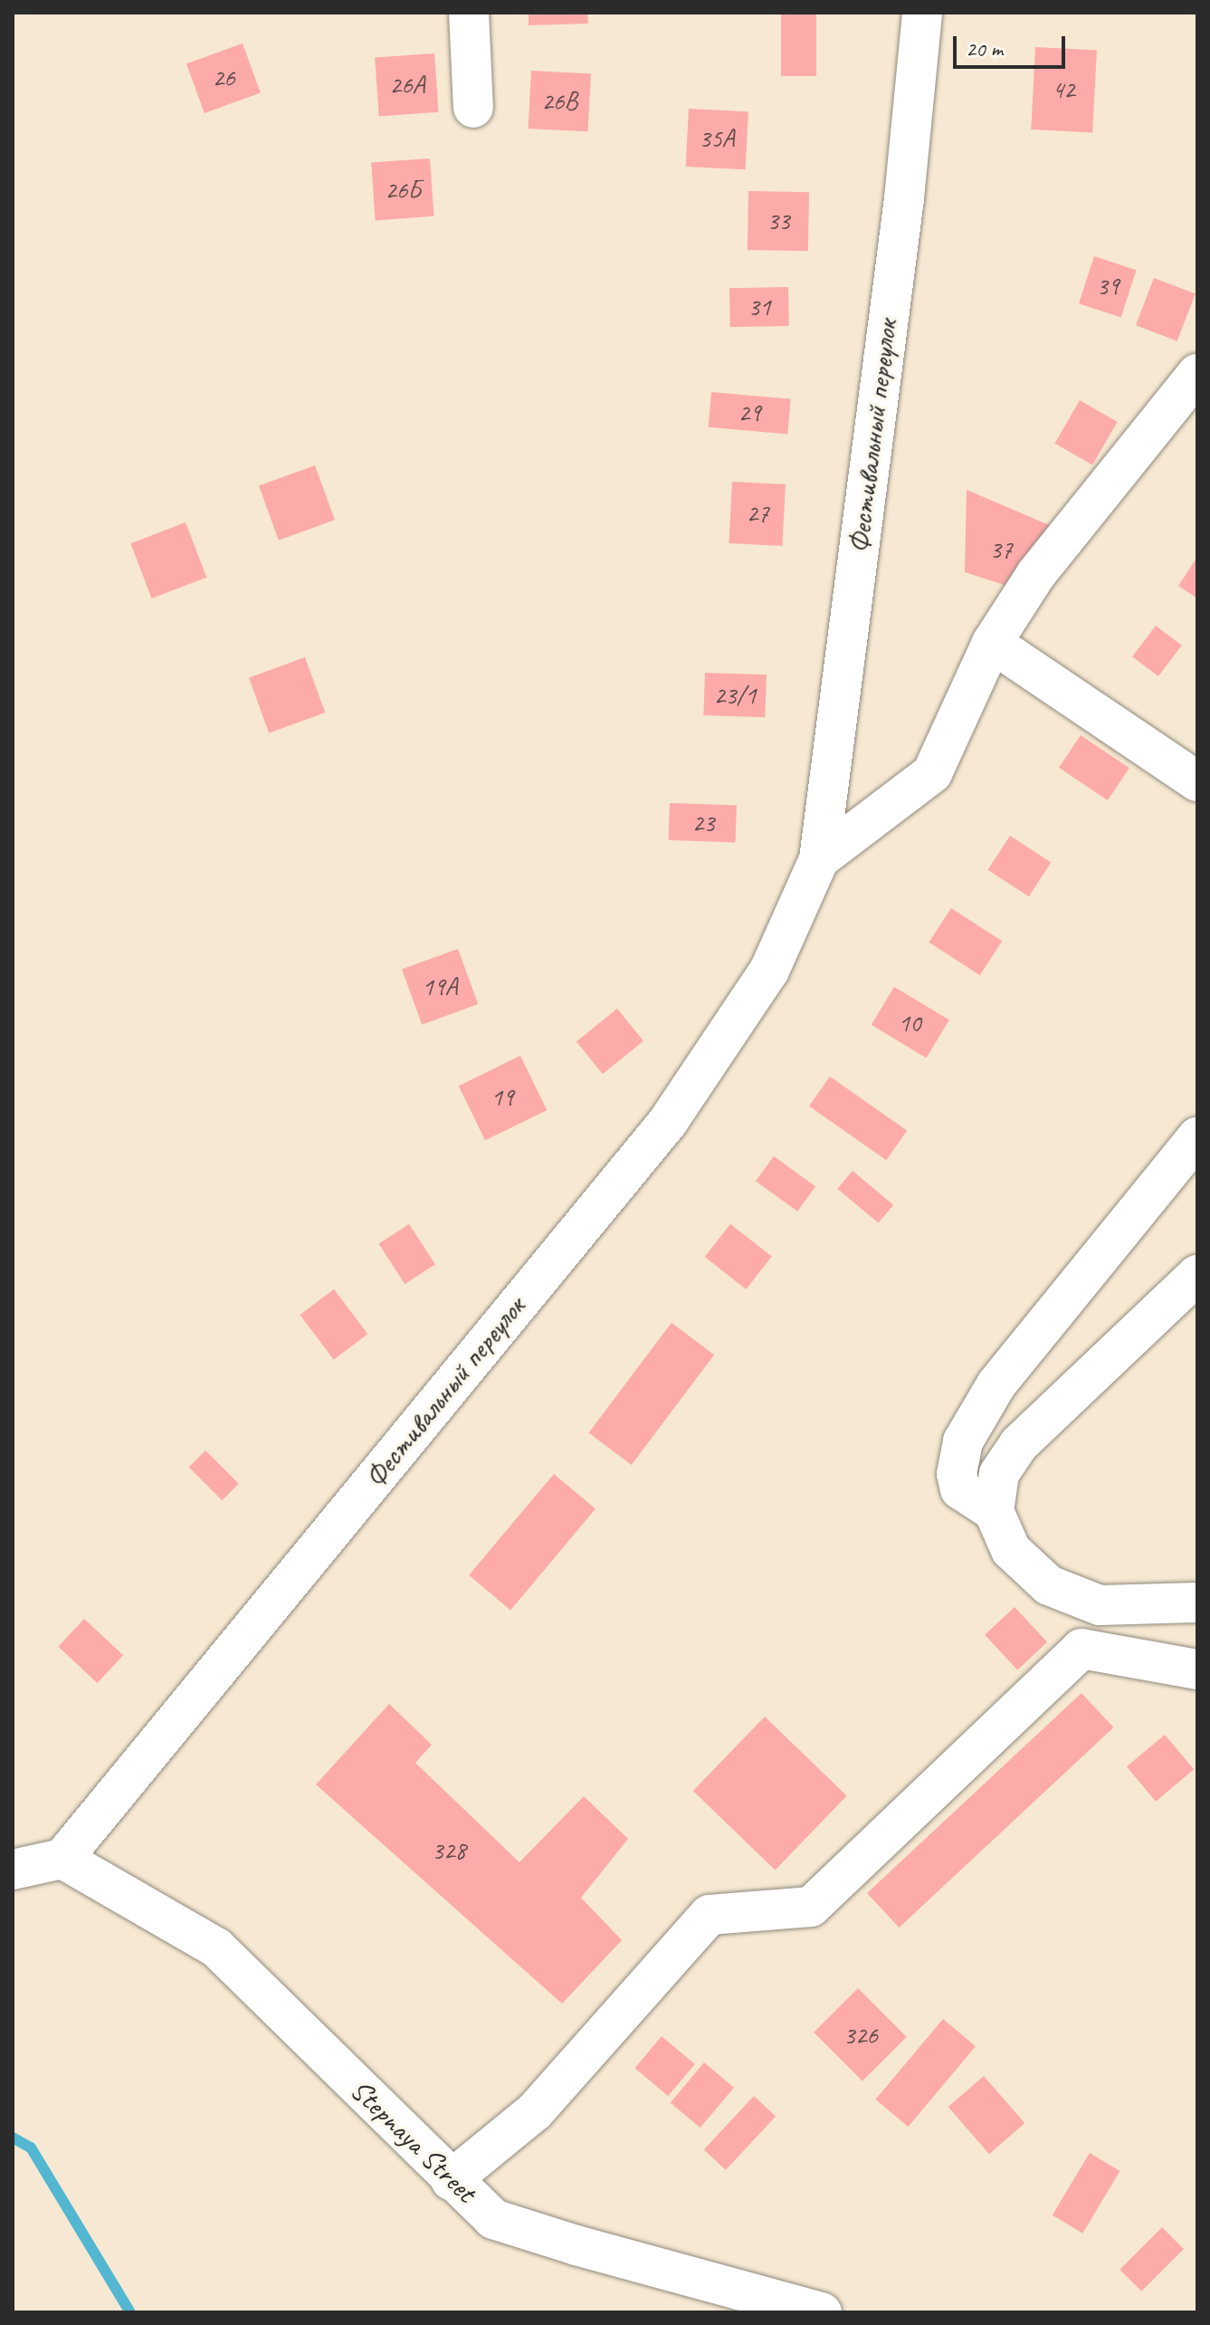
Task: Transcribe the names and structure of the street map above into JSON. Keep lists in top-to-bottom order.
{
  "streets": {
    "street": ["Фестивальный переулок", "Stepnaya Street"]
  },
  "crossings": [
    ["Фестивальный переулок", "Stepnaya Street"]
  ],
  "house_numbers": [
    "26",
    "26А",
    "42",
    "26В",
    "35А",
    "26Б",
    "33",
    "39",
    "31",
    "29",
    "27",
    "37",
    "23/1",
    "23",
    "19А",
    "10",
    "19",
    "328",
    "326"
  ],
  "scale_bar": "20 m"
}
